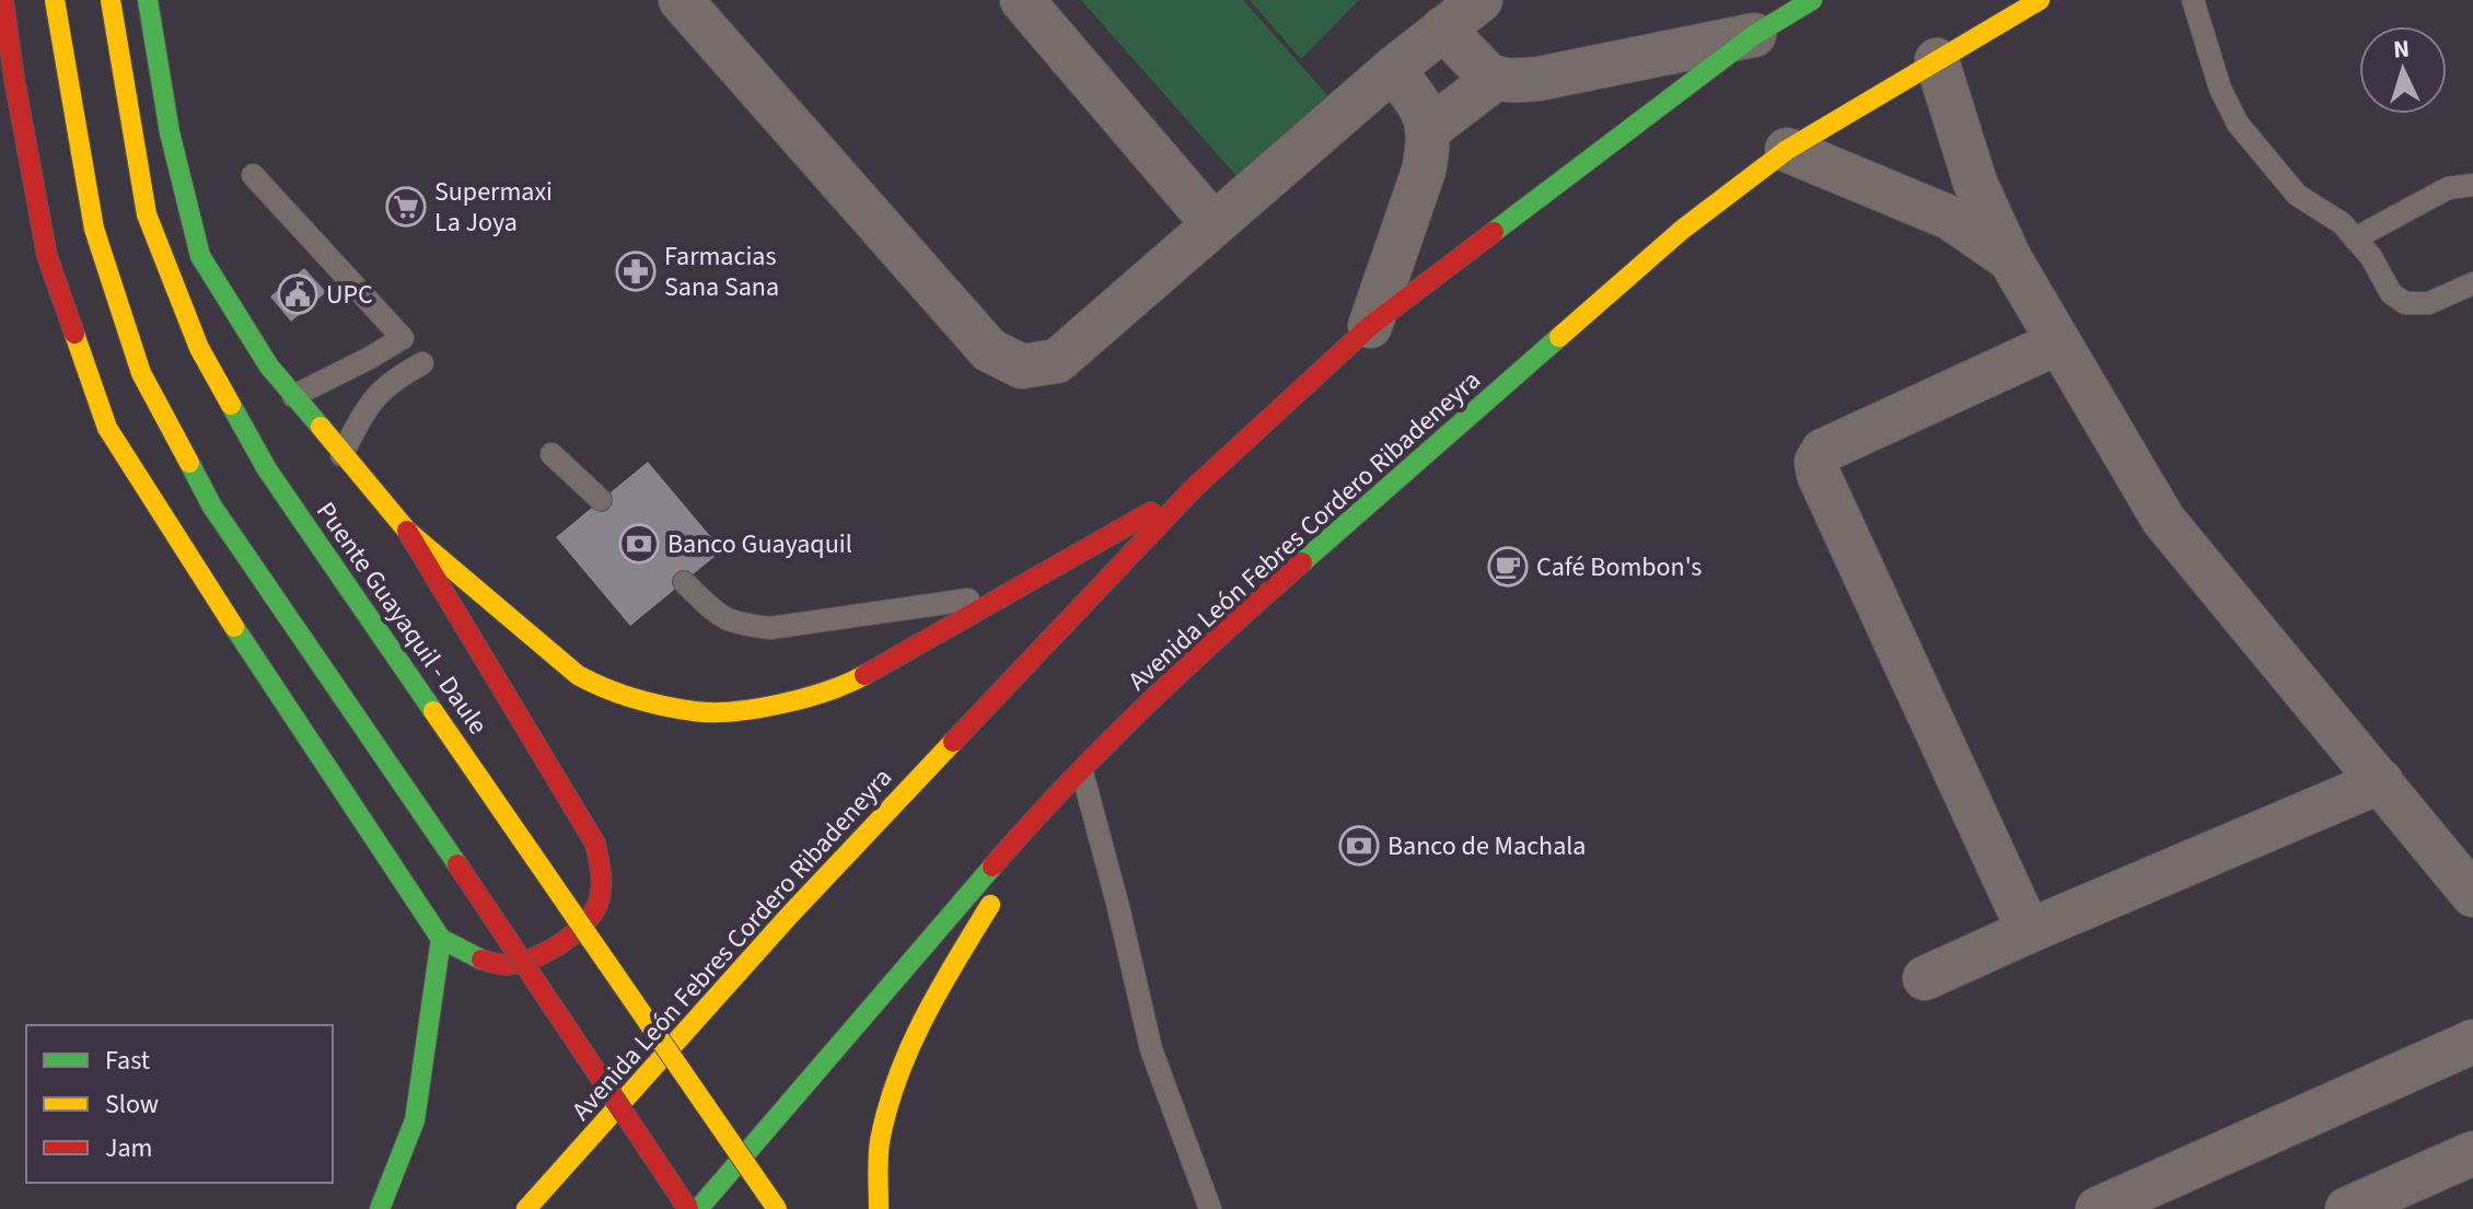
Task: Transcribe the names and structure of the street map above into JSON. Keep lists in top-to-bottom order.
{
  "streets": {
    "main road": ["Avenida León Febres Cordero Ribadeneyra", "Puente Guayaquil - Daule"]
  },
  "places": {
    "supermarket": ["Supermaxi La Joya"],
    "pharmacy": ["Farmacias Sana Sana"],
    "public building": ["UPC"],
    "bank": ["Banco Guayaquil", "Banco de Machala"],
    "cafe": ["Café Bombon's"]
  },
  "legend": ["Fast", "Slow", "Jam"],
  "north": "top"
}
